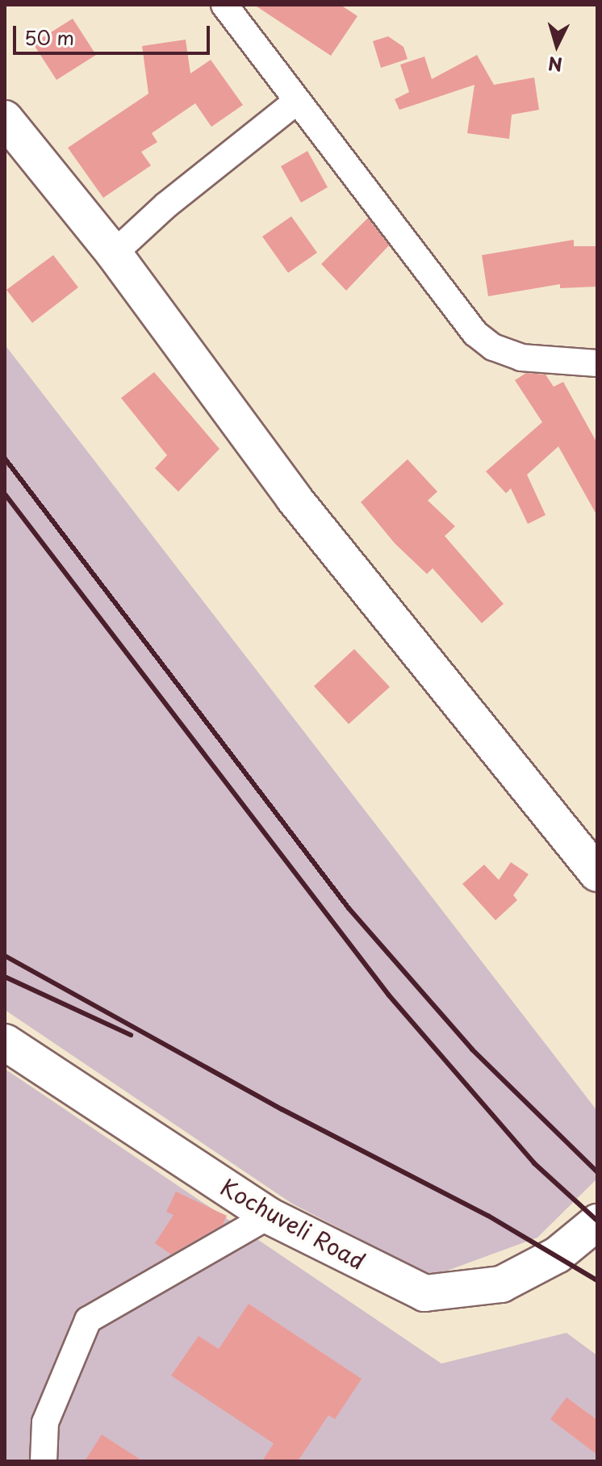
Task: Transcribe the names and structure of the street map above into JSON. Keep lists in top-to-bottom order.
{
  "streets": {
    "main road": ["Kochuveli Road"]
  },
  "scale_bar": "50 m",
  "north": "bottom"
}
